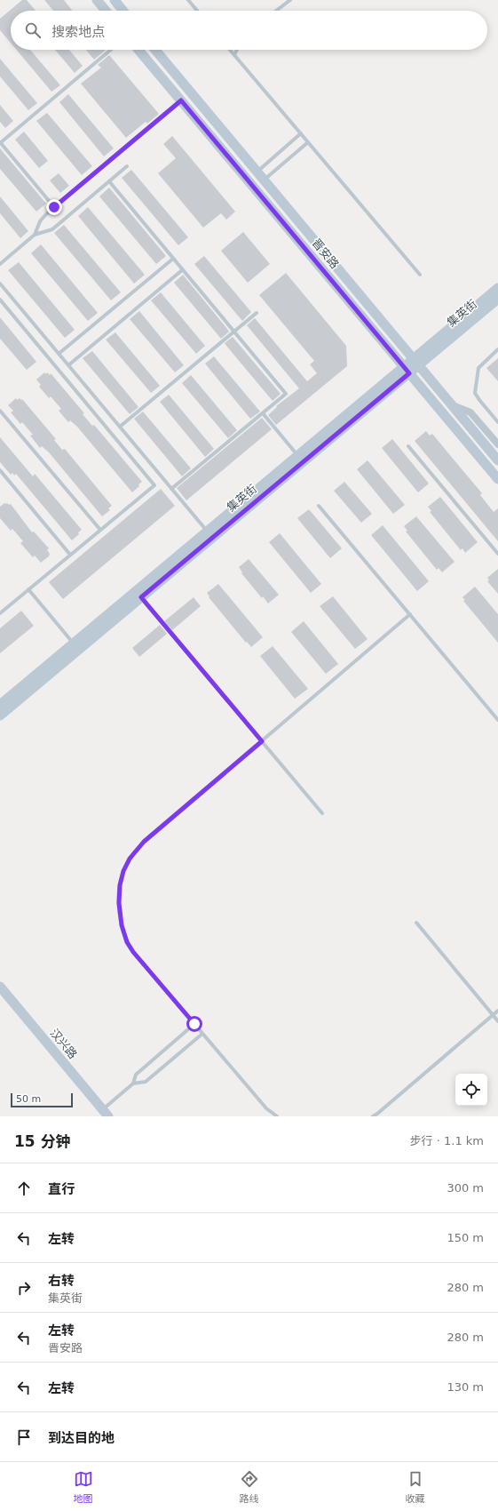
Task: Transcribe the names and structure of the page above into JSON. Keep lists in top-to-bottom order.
{
  "streets": {
    "main road": ["晋安路", "集英街", "汉兴路"]
  },
  "crossings": [
    ["晋安路", "集英街"]
  ],
  "scale_bar": "50 m",
  "page": {
    "search": "搜索地点",
    "scale": "50 m",
    "heading": ["15 分钟", "步行 · 1.1 km"],
    "list": [
      ["直行", "300 m"],
      ["左转", "150 m"],
      ["右转", "集英街", "280 m"],
      ["左转", "晋安路", "280 m"],
      ["左转", "130 m"],
      "到达目的地"
    ],
    "nav": ["地图", "路线", "收藏"]
  }
}
